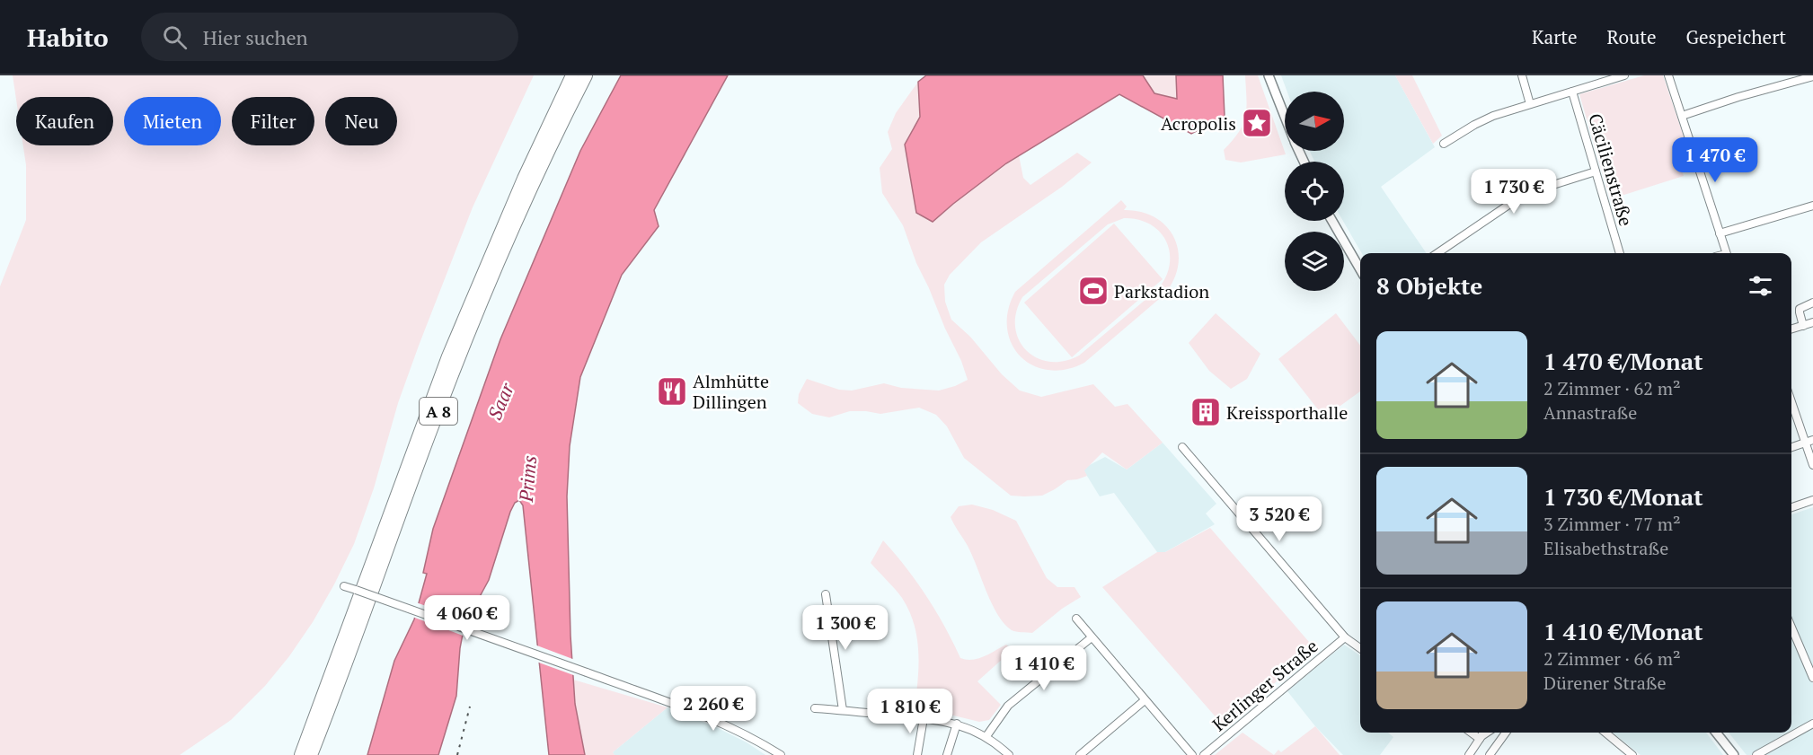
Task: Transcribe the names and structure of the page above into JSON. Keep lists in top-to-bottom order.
{
  "streets": {
    "highway": ["A 8"],
    "street": ["Cäcilienstraße", "Kerlinger Straße"]
  },
  "water": ["Saar", "Prims"],
  "places": {
    "place": ["Acropolis"],
    "sports": ["Parkstadion"],
    "restaurant": ["Almhütte Dillingen"],
    "building": ["Kreissporthalle"]
  },
  "north": "right",
  "page": {
    "header": "Habito",
    "search": "Hier suchen",
    "nav": ["Karte", "Route", "Gespeichert"],
    "chip": [
      "Kaufen",
      "Mieten",
      "Filter",
      "Neu"
    ],
    "price": [
      "1 470 €",
      "1 730 €",
      "3 520 €",
      "4 060 €",
      "1 300 €",
      "1 410 €",
      "2 260 €",
      "1 810 €"
    ],
    "heading": "8 Objekte",
    "list": [
      {
        "name": "1 470 €/Monat",
        "note": "2 Zimmer · 62 m² · Annastraße"
      },
      {
        "name": "1 730 €/Monat",
        "note": "3 Zimmer · 77 m² · Elisabethstraße"
      },
      {
        "name": "1 410 €/Monat",
        "note": "2 Zimmer · 66 m² · Dürener Straße"
      }
    ]
  }
}
